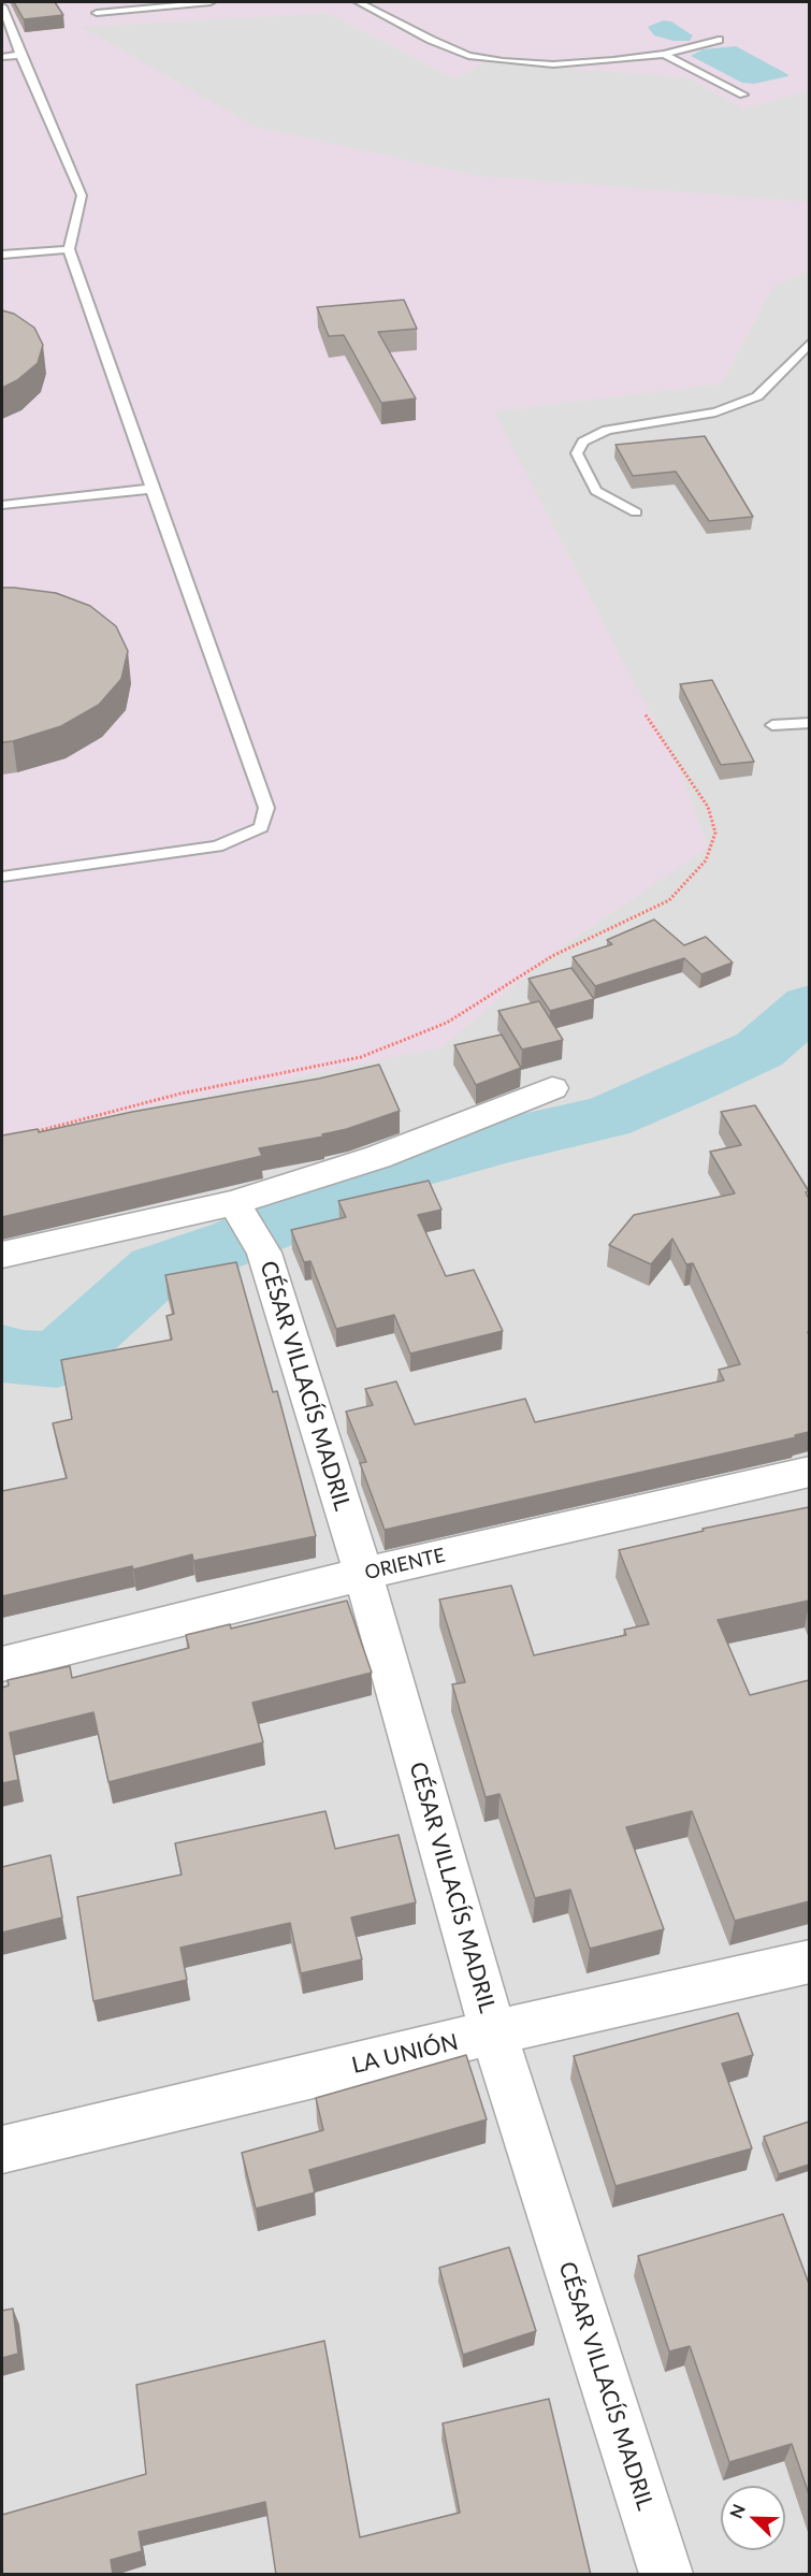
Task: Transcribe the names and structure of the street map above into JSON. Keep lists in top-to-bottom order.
{
  "streets": {
    "street": ["CÉSAR VILLACÍS MADRIL", "ORIENTE", "LA UNIÓN"]
  },
  "crossings": [
    ["CÉSAR VILLACÍS MADRIL", "ORIENTE"],
    ["CÉSAR VILLACÍS MADRIL", "LA UNIÓN"]
  ],
  "north": "top left"
}
